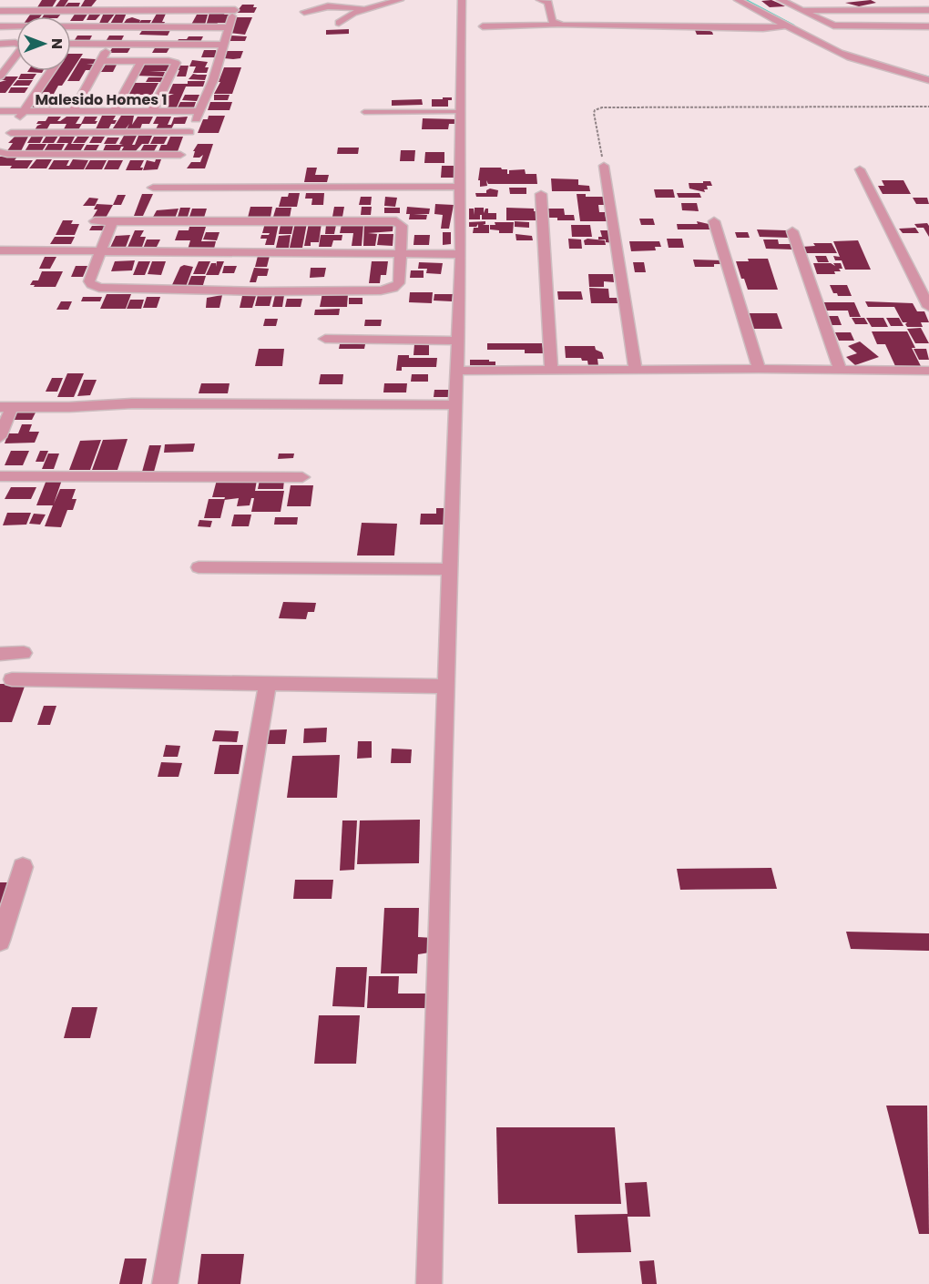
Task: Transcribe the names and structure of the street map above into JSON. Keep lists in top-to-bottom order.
{
  "districts": ["Malesido Homes 1"],
  "north": "right"
}
